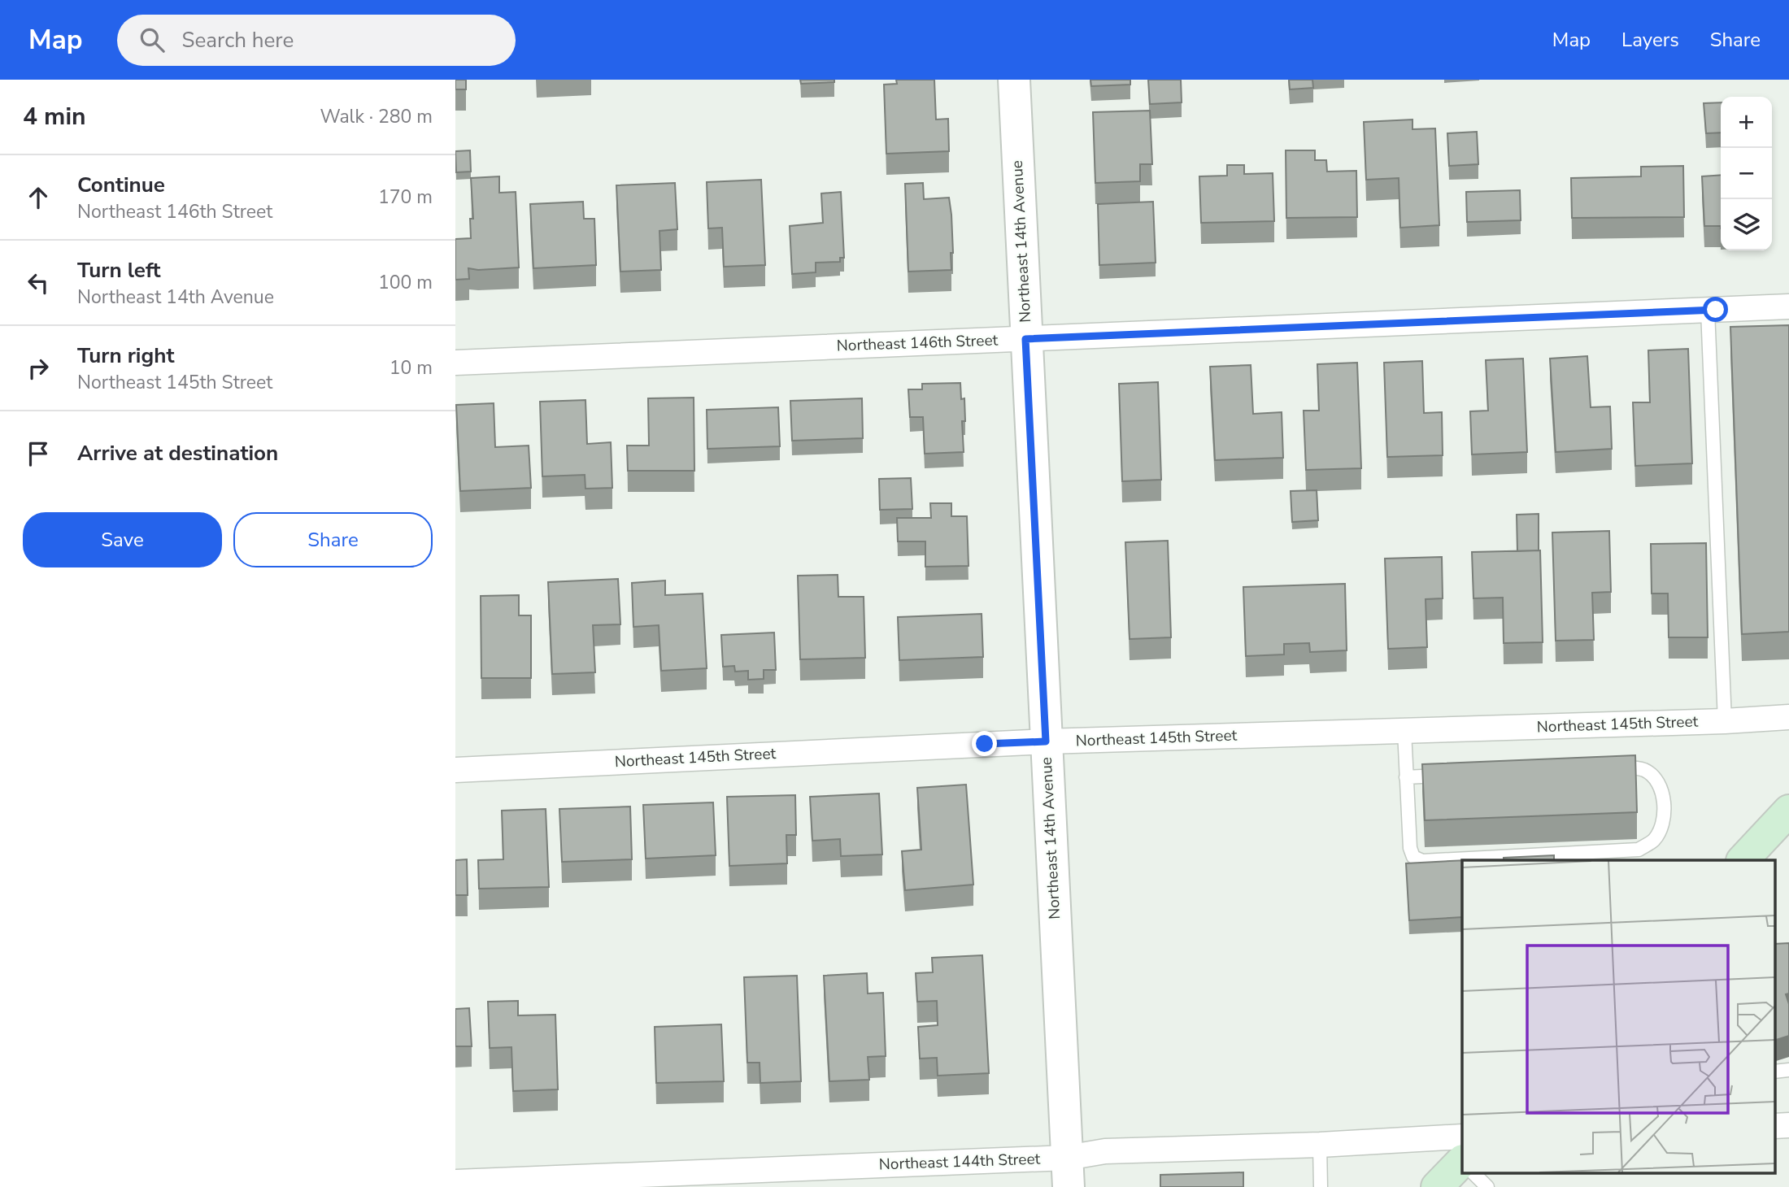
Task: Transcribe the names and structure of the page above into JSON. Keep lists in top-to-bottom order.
{
  "streets": {
    "street": [
      "Northeast 14th Avenue",
      "Northeast 146th Street",
      "Northeast 145th Street",
      "Northeast 144th Street"
    ]
  },
  "crossings": [
    ["Northeast 14th Avenue", "Northeast 146th Street"],
    ["Northeast 14th Avenue", "Northeast 145th Street"],
    ["Northeast 14th Avenue", "Northeast 144th Street"]
  ],
  "page": {
    "header": "Map",
    "search": "Search here",
    "nav": ["Map", "Layers", "Share"],
    "heading": ["4 min", "Walk · 280 m"],
    "map_buttons": ["+", "−"],
    "list": [
      ["Continue", "Northeast 146th Street", "170 m"],
      ["Turn left", "Northeast 14th Avenue", "100 m"],
      ["Turn right", "Northeast 145th Street", "10 m"],
      "Arrive at destination"
    ],
    "buttons": ["Save", "Share"]
  }
}
